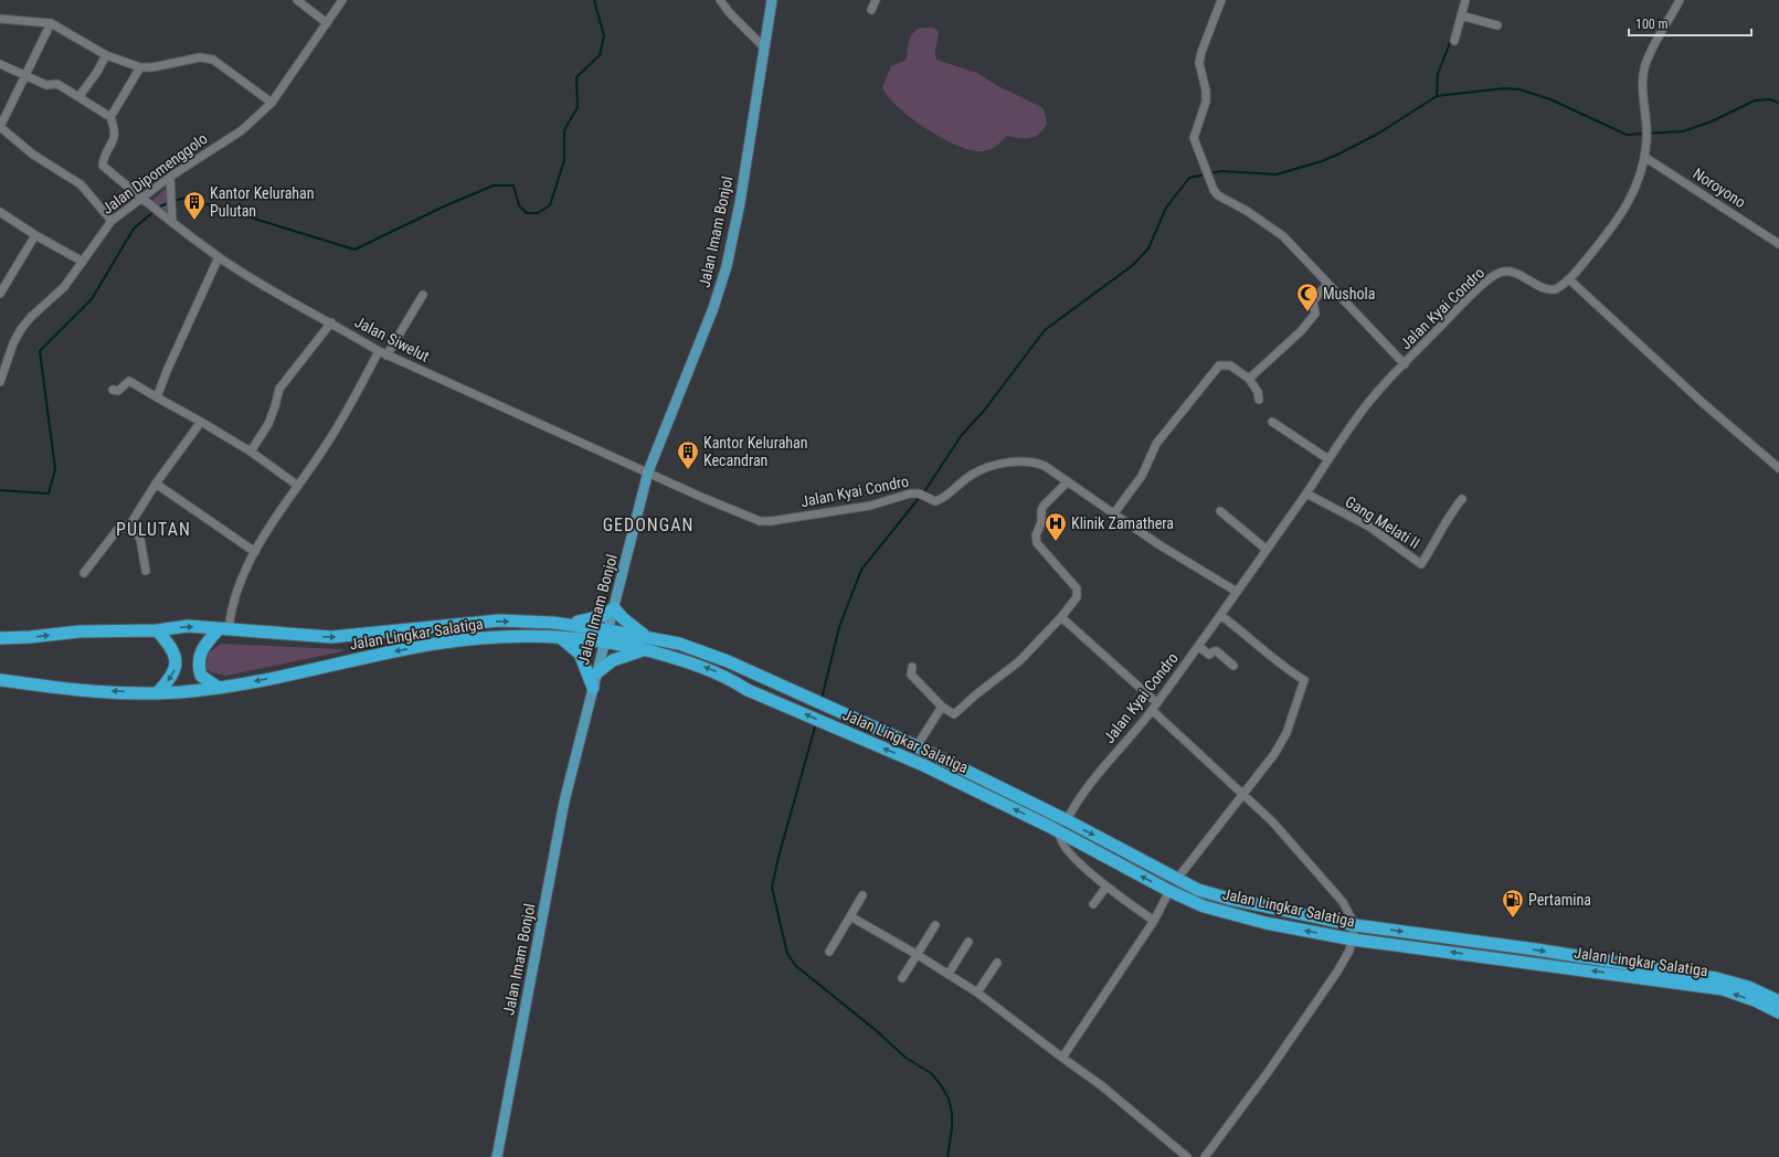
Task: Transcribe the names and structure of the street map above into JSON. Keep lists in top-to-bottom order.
{
  "streets": {
    "highway": ["Jalan Lingkar Salatiga"],
    "main road": ["Jalan Imam Bonjol"],
    "street": [
      "Jalan Dipomenggolo",
      "Noroyono",
      "Jalan Kyai Condro",
      "Jalan Siwelut",
      "Gang Melati II"
    ]
  },
  "crossings": [
    ["Jalan Dipomenggolo", "Jalan Siwelut"],
    ["Noroyono", "Jalan Kyai Condro"],
    ["Jalan Imam Bonjol", "Jalan Kyai Condro"],
    ["Jalan Imam Bonjol", "Jalan Siwelut"],
    ["Jalan Imam Bonjol", "Jalan Lingkar Salatiga"],
    ["Jalan Kyai Condro", "Jalan Siwelut"],
    ["Jalan Kyai Condro", "Gang Melati II"],
    ["Jalan Kyai Condro", "Jalan Lingkar Salatiga"]
  ],
  "districts": ["GEDONGAN", "PULUTAN"],
  "places": {
    "building": ["Kantor Kelurahan Pulutan", "Kantor Kelurahan Kecandran"],
    "mosque": ["Mushola"],
    "hospital": ["Klinik Zamathera"],
    "fuel station": ["Pertamina"]
  },
  "scale_bar": "100 m"
}
